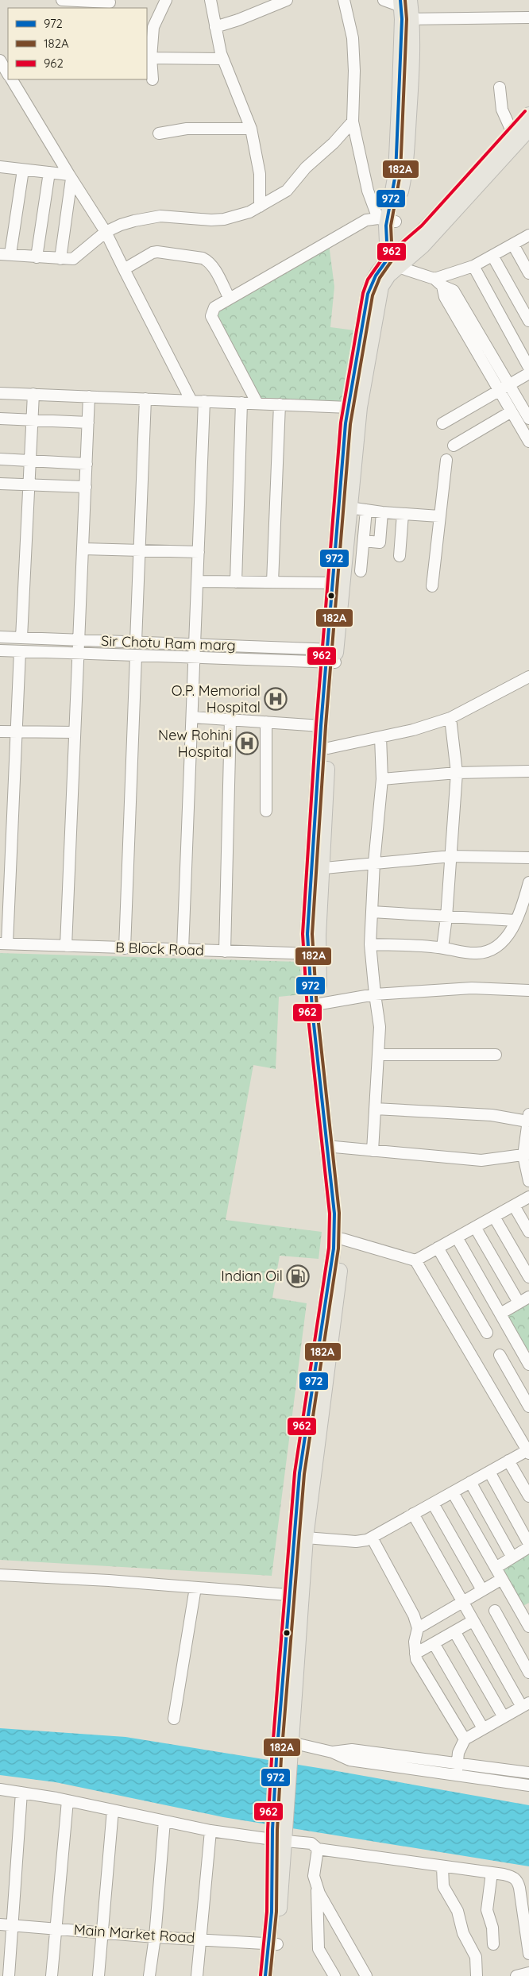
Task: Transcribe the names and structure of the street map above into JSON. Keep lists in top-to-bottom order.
{
  "streets": {
    "street": ["Sir Chotu Ram marg", "B Block Road", "Main Market Road"]
  },
  "places": {
    "hospital": ["O.P. Memorial Hospital", "New Rohini Hospital"],
    "fuel station": ["Indian Oil"]
  },
  "lines": ["transit line 972", "transit line 182A", "transit line 962"],
  "legend": ["972", "182A", "962"]
}
